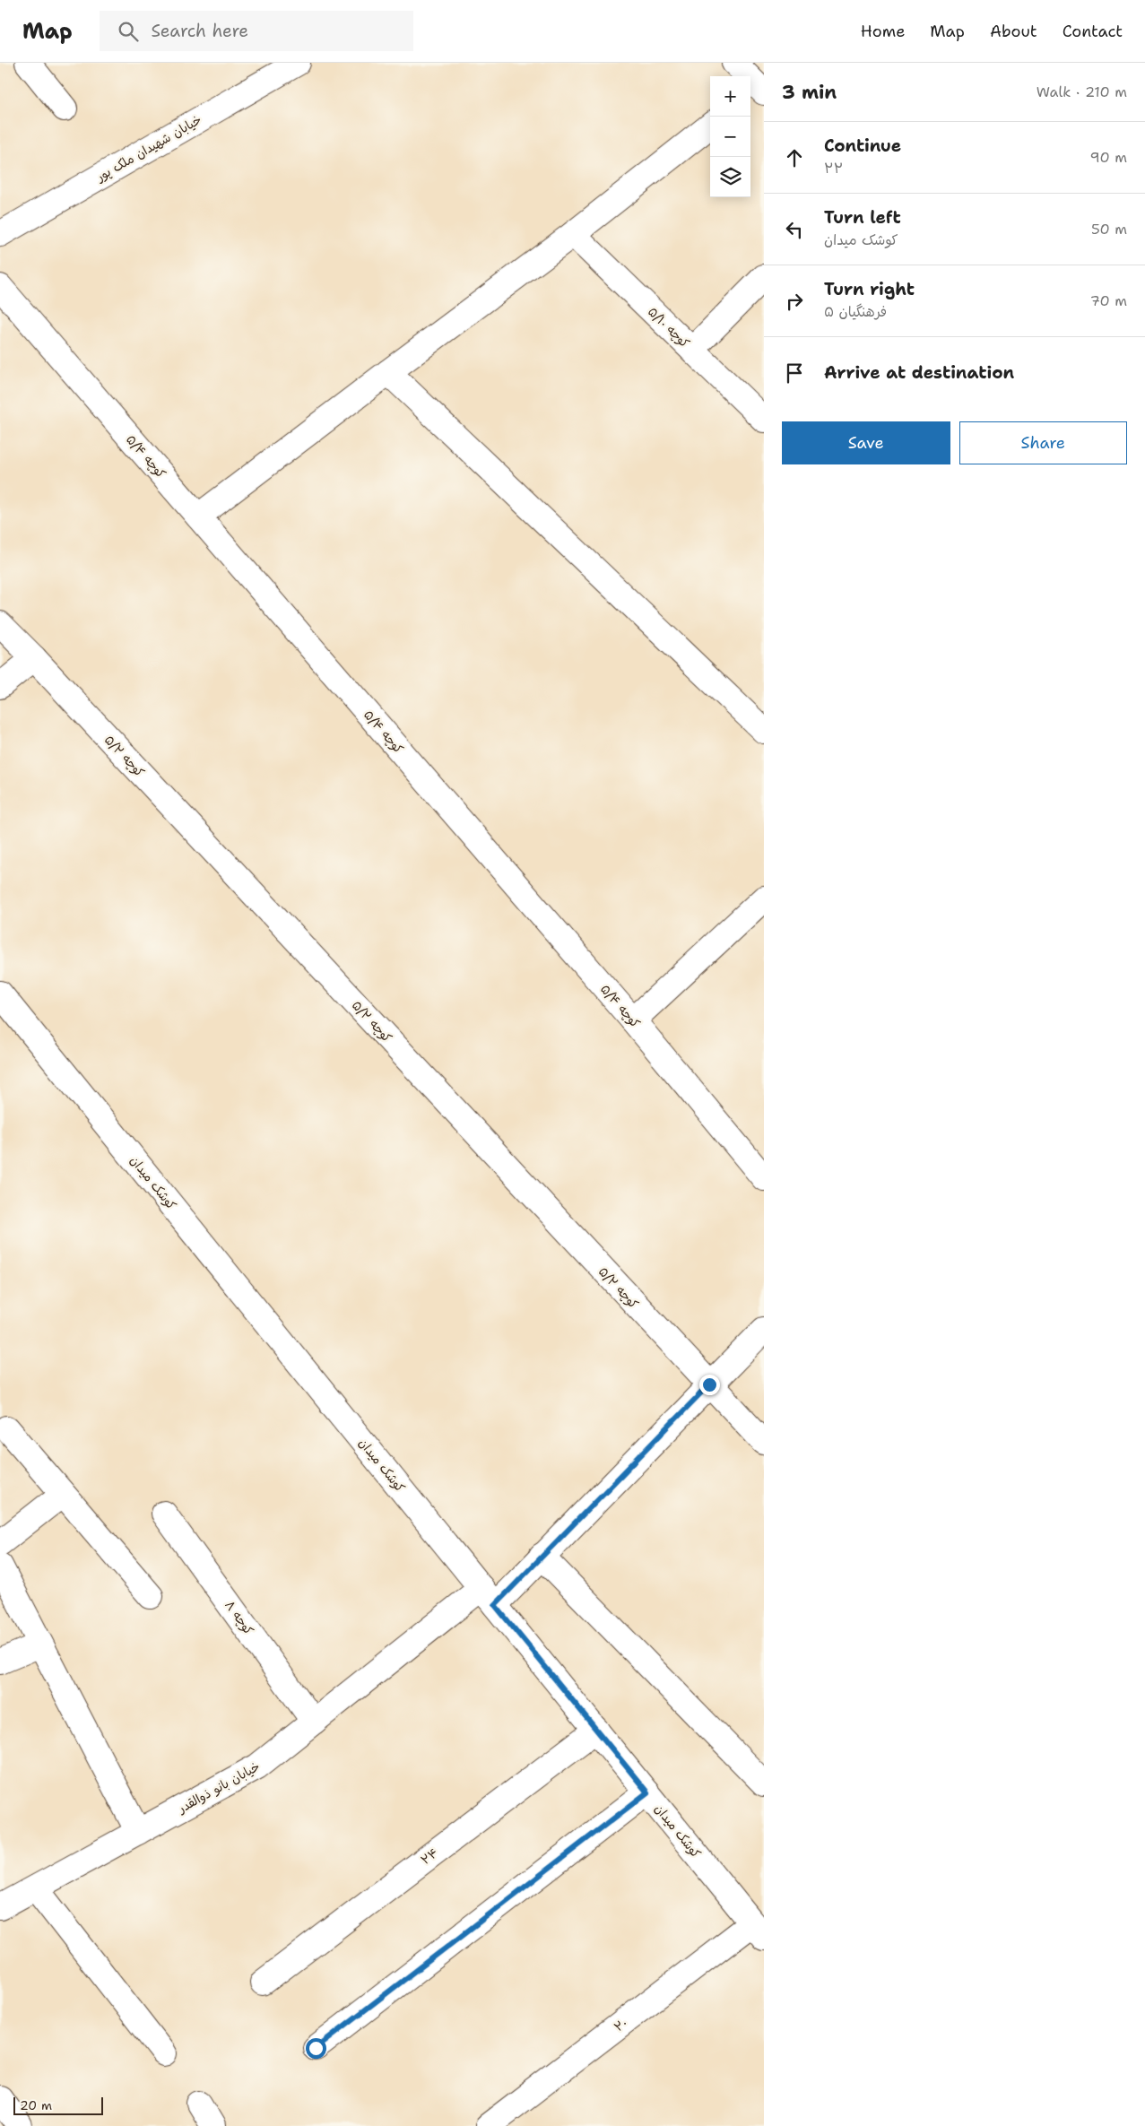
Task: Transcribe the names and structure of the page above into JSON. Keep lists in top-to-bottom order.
{
  "streets": {
    "street": [
      "خیابان شهیدان ملک پور",
      "کوچه ۵/۱۰",
      "کوچه ۵/۴",
      "کوچه ۵/۲",
      "کوشک میدان",
      "کوچه ۸",
      "خیابان بانو ذوالقدر",
      "۲۴",
      "۲۰"
    ]
  },
  "crossings": [
    ["کوچه ۵/۲", "خیابان بانو ذوالقدر"],
    ["کوشک میدان", "خیابان بانو ذوالقدر"],
    ["کوشک میدان", "۲۴"],
    ["کوشک میدان", "۲۰"],
    ["کوچه ۸", "خیابان بانو ذوالقدر"]
  ],
  "scale_bar": "20 m",
  "page": {
    "header": "Map",
    "search": "Search here",
    "nav": [
      "Home",
      "Map",
      "About",
      "Contact"
    ],
    "heading": ["3 min", "Walk · 210 m"],
    "map_buttons": ["+", "−"],
    "list": [
      ["Continue", "۲۲", "90 m"],
      ["Turn left", "کوشک میدان", "50 m"],
      ["Turn right", "فرهنگیان ۵", "70 m"],
      "Arrive at destination"
    ],
    "buttons": ["Save", "Share"],
    "scale": "20 m"
  }
}
